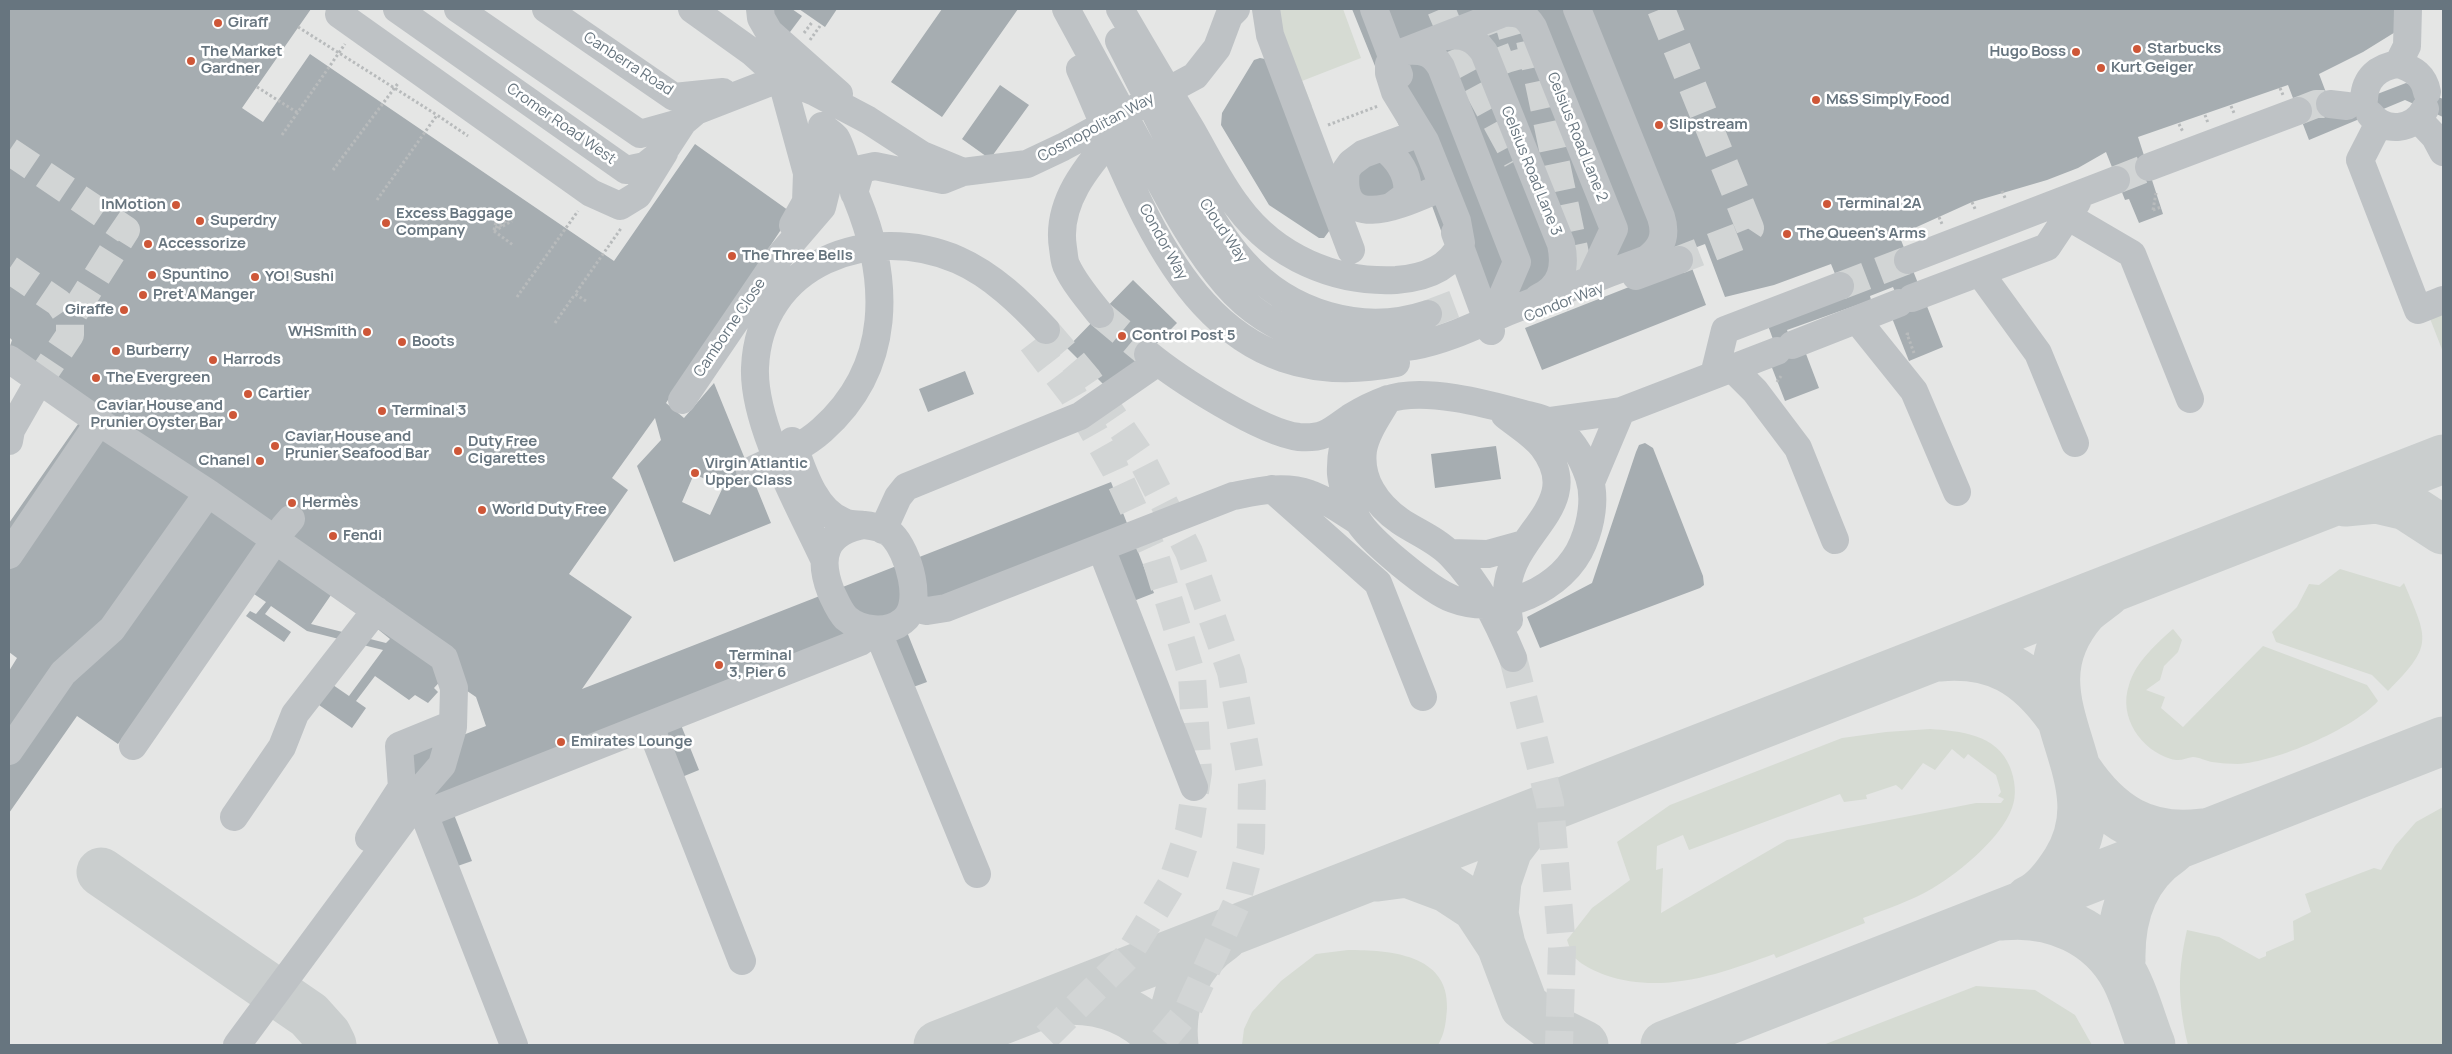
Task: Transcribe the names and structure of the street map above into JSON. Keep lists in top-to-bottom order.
{
  "streets": {
    "street": [
      "Canberra Road",
      "Cromer Road West",
      "Cosmopolitan Way",
      "Celsius Road Lane 2",
      "Celsius Road Lane 3",
      "Cloud Way",
      "Condor Way",
      "Camborne Close"
    ]
  },
  "crossings": [
    ["Canberra Road", "Cromer Road West"],
    ["Celsius Road Lane 3", "Condor Way"]
  ],
  "places": [
    "Giraff",
    "Starbucks",
    "Hugo Boss",
    "The Market Gardner",
    "Kurt Geiger",
    "M&S Simply Food",
    "Slipstream",
    "Terminal 2A",
    "InMotion",
    "Superdry",
    "Excess Baggage Company",
    "The Queen's Arms",
    "Accessorize",
    "The Three Bells",
    "Spuntino",
    "YO! Sushi",
    "Pret A Manger",
    "Giraffe",
    "WHSmith",
    "Control Post 5",
    "Boots",
    "Burberry",
    "Harrods",
    "The Evergreen",
    "Cartier",
    "Terminal 3",
    "Caviar House and Prunier Oyster Bar",
    "Caviar House and Prunier Seafood Bar",
    "Duty Free Cigarettes",
    "Chanel",
    "Virgin Atlantic Upper Class",
    "Hermès",
    "World Duty Free",
    "Fendi",
    "Terminal 3, Pier 6",
    "Emirates Lounge"
  ]
}
